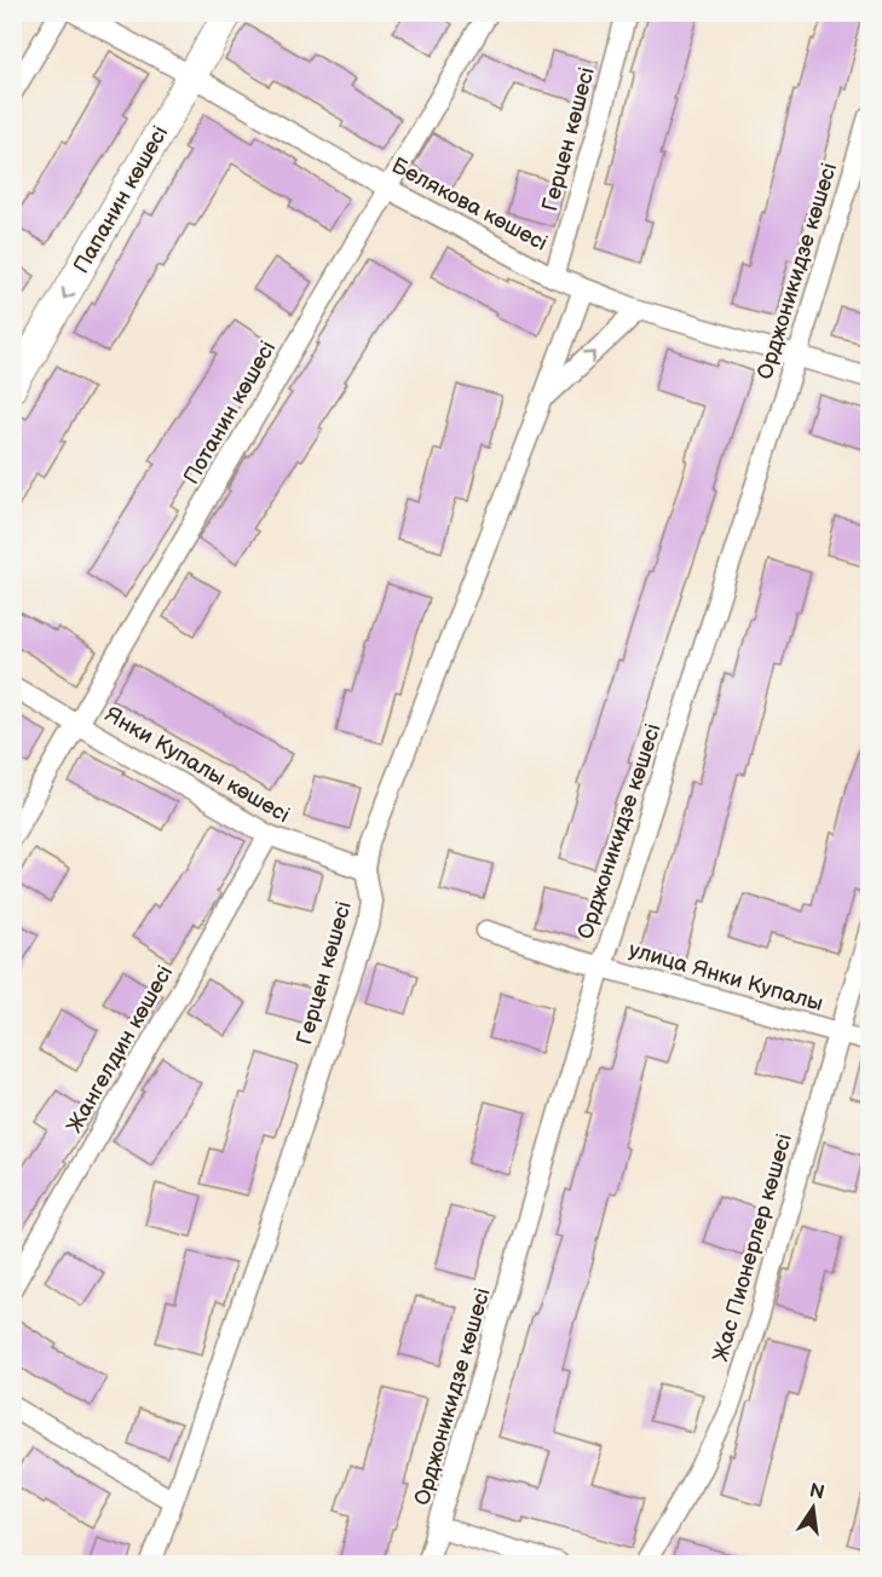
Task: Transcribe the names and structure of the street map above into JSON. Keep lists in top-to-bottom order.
{
  "streets": {
    "main road": ["Папанин көшесі"],
    "street": [
      "Герцен көшесі",
      "Белякова көшесі",
      "Орджоникидзе көшесі",
      "Потанин көшесі",
      "Янки Купалы көшесі",
      "улица Янки Купалы",
      "Жангелдин көшесі",
      "Жас Пионерлер көшесі"
    ]
  },
  "crossings": [
    ["Герцен көшесі", "Белякова көшесі"],
    ["Герцен көшесі", "Янки Купалы көшесі"],
    ["Папанин көшесі", "Белякова көшесі"],
    ["Белякова көшесі", "Орджоникидзе көшесі"],
    ["Белякова көшесі", "Потанин көшесі"],
    ["Орджоникидзе көшесі", "улица Янки Купалы"],
    ["Потанин көшесі", "Янки Купалы көшесі"],
    ["Янки Купалы көшесі", "Жангелдин көшесі"],
    ["улица Янки Купалы", "Жас Пионерлер көшесі"]
  ],
  "one_way": ["Папанин көшесі"],
  "north": "top"
}
